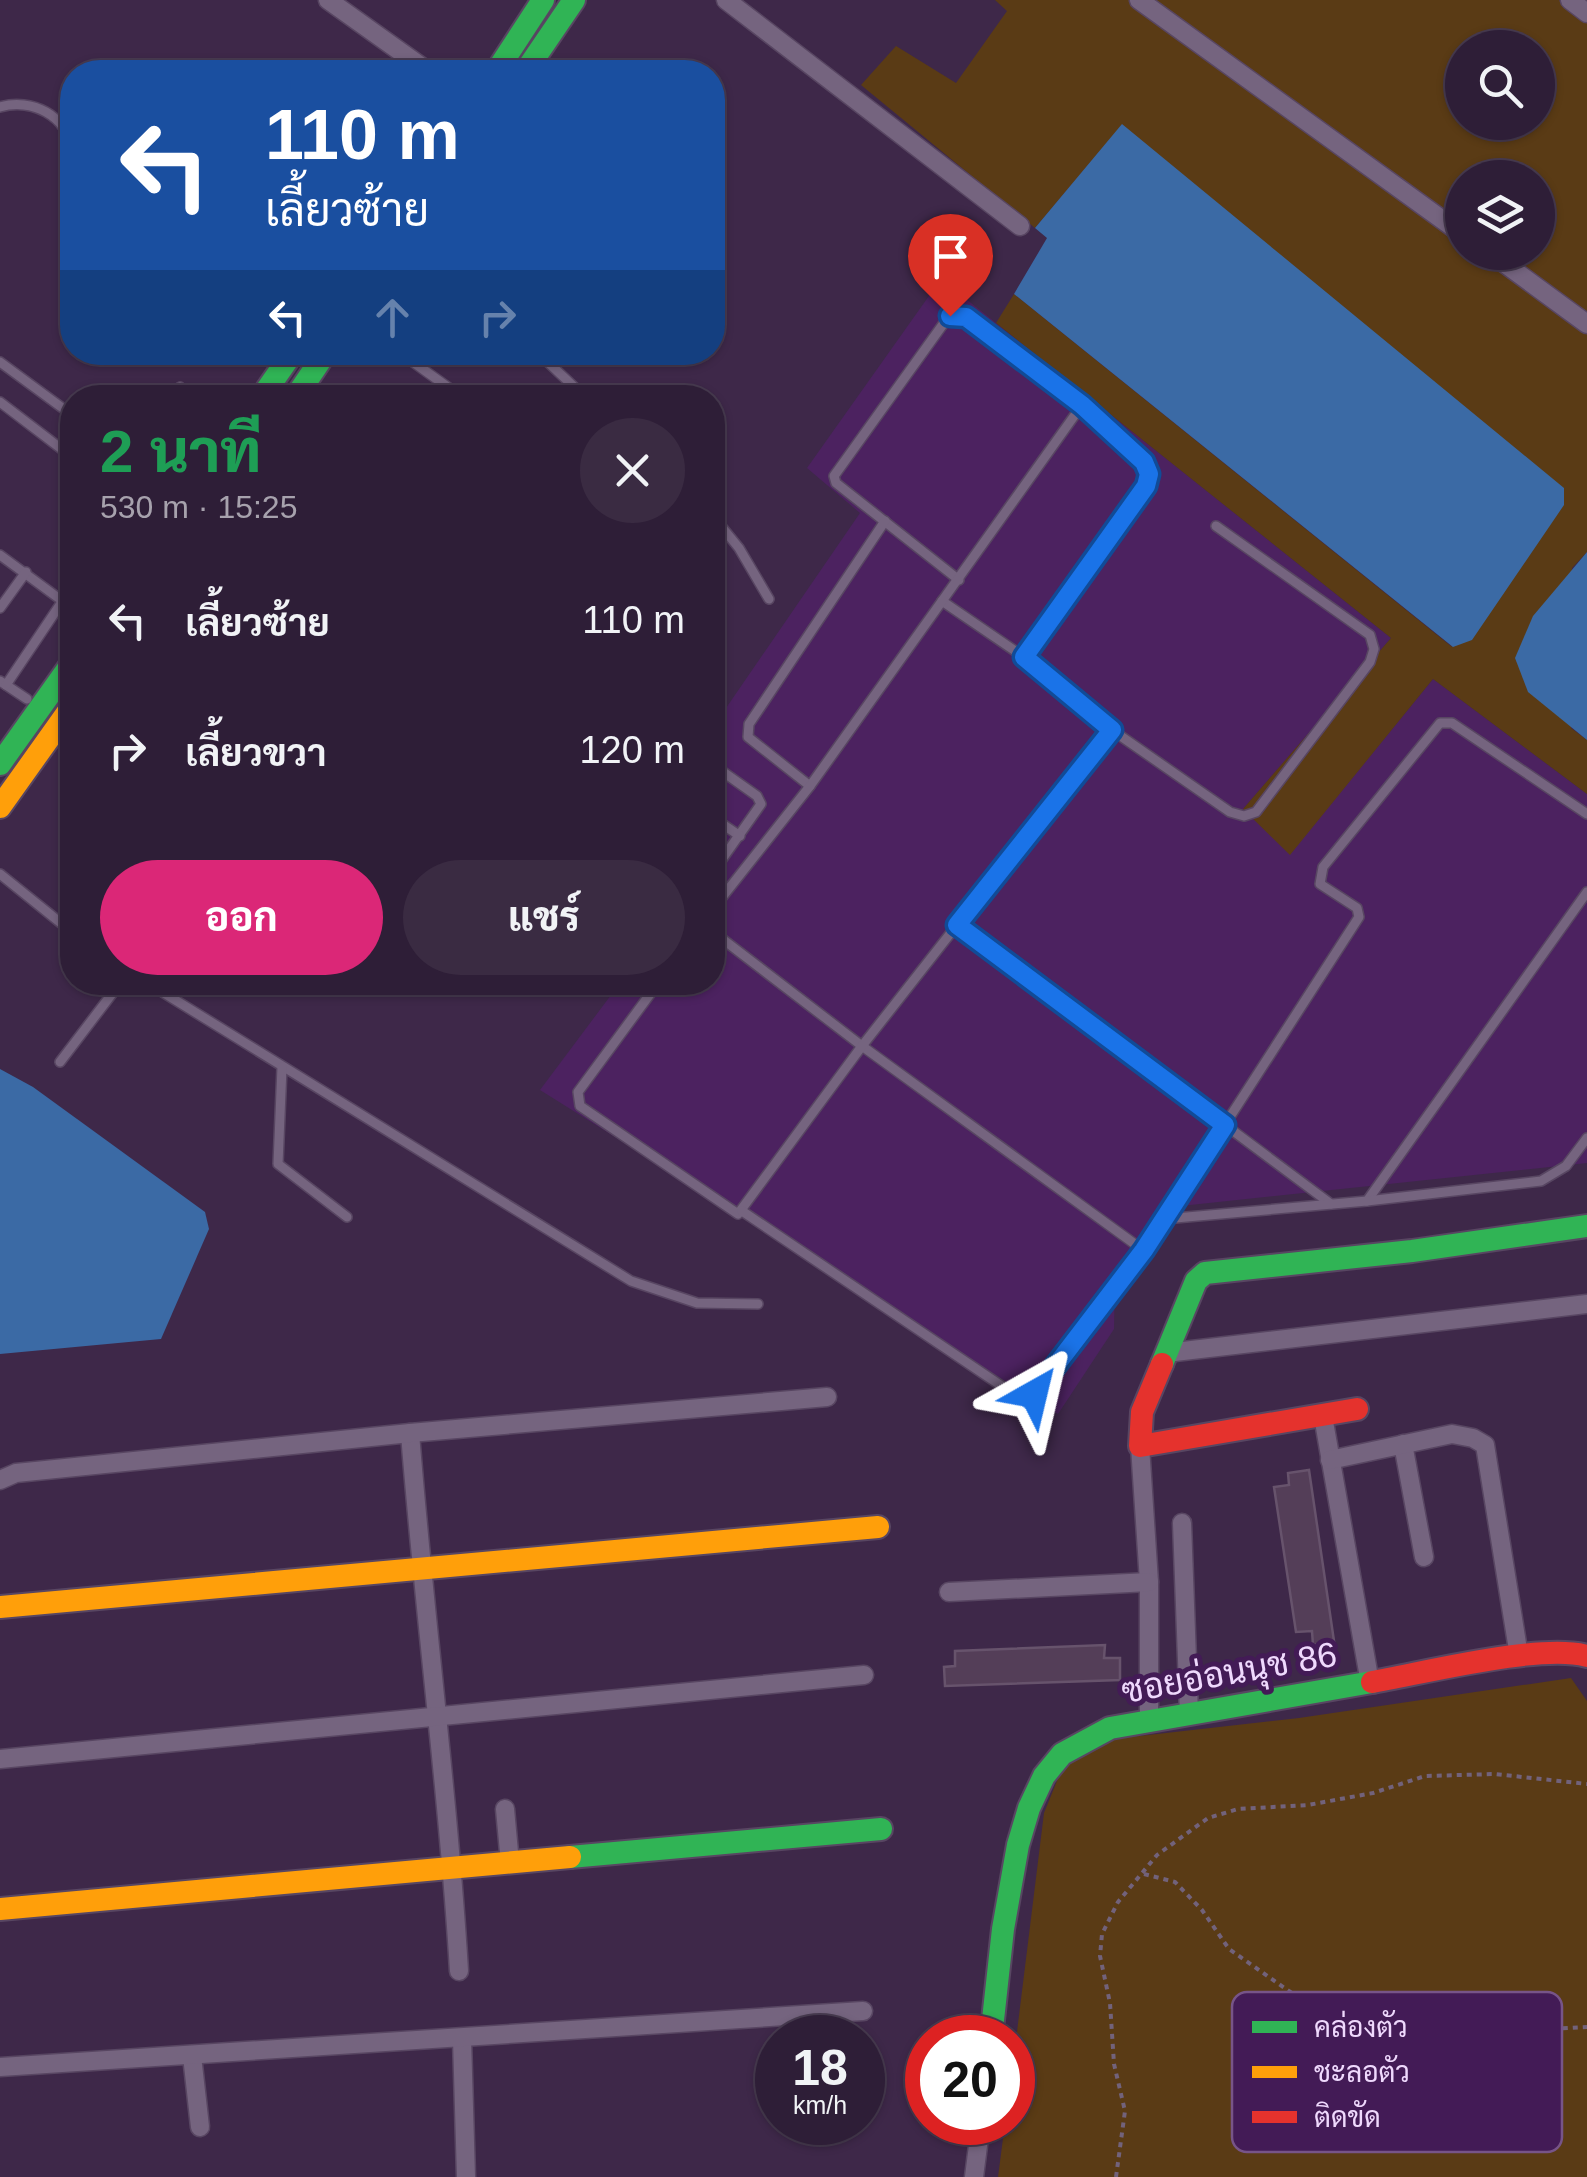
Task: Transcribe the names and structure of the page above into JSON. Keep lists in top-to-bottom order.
{
  "streets": {
    "street": ["ซอยอ่อนนุช 86"]
  },
  "legend": ["คล่องตัว", "ชะลอตัว", "ติดขัด"],
  "page": {
    "turn": ["110 m", "เลี้ยวซ้าย"],
    "heading": ["2 นาที", "530 m · 15:25"],
    "list": [
      {
        "name": "เลี้ยวซ้าย",
        "value": "110 m"
      },
      {
        "name": "เลี้ยวขวา",
        "value": "120 m"
      }
    ],
    "buttons": ["ออก", "แชร์"],
    "speed": "18 km/h",
    "limit": "20"
  }
}
